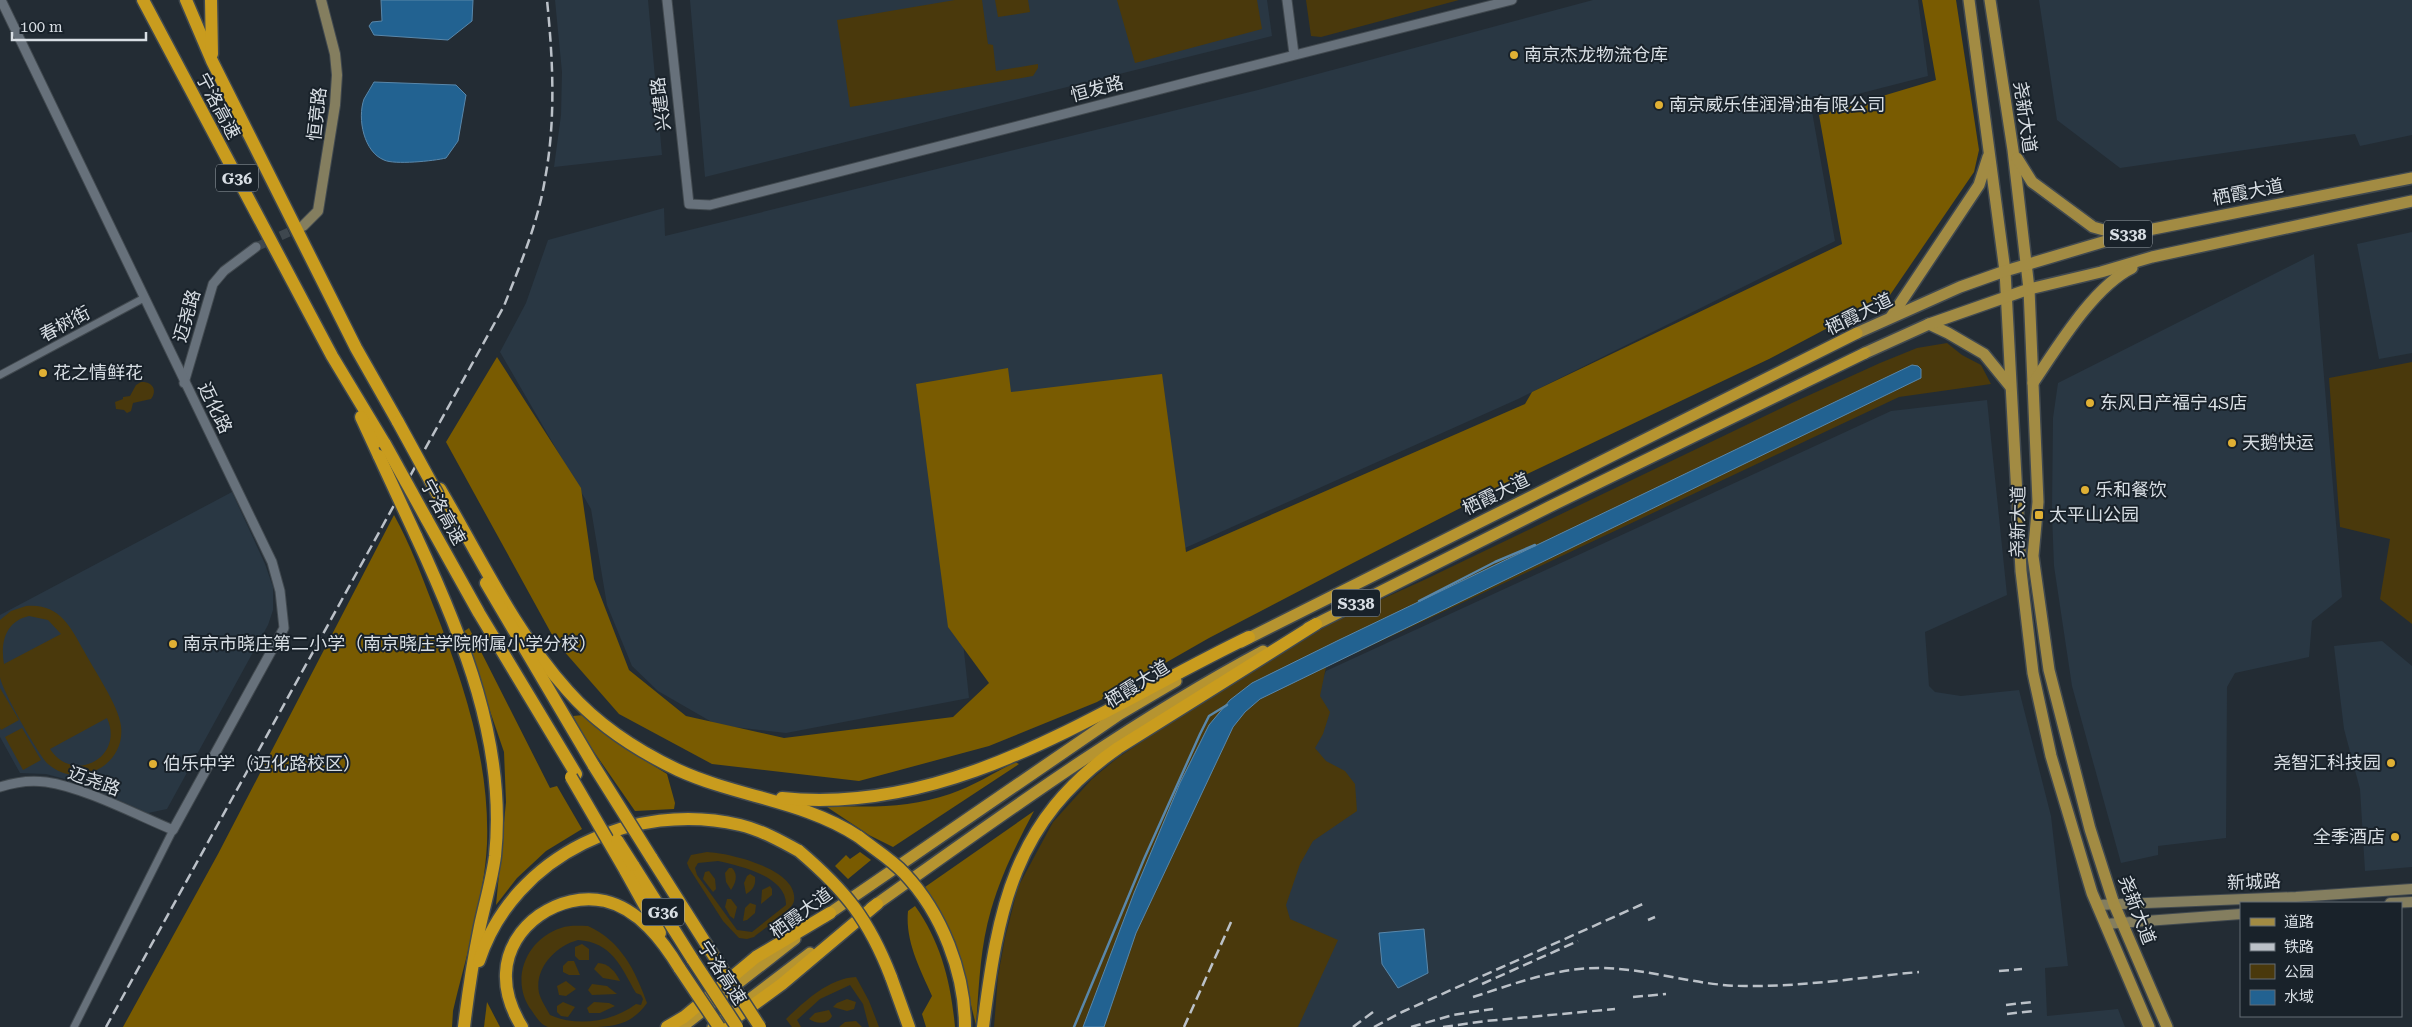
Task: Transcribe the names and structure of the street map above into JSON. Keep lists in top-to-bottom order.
{
  "streets": {
    "highway": [
      "宁洛高速",
      "G36",
      "栖霞大道",
      "S338"
    ],
    "main road": ["恒竞路", "尧新大道", "新城路"],
    "street": [
      "恒发路",
      "兴建路",
      "迈尧路",
      "春树街",
      "迈化路"
    ]
  },
  "crossings": [
    ["恒发路", "兴建路"],
    ["尧新大道", "栖霞大道"],
    ["尧新大道", "新城路"],
    ["迈尧路", "迈化路"],
    ["春树街", "迈化路"]
  ],
  "places": {
    "other": [
      "南京杰龙物流仓库",
      "南京威乐佳润滑油有限公司",
      "花之情鲜花",
      "东风日产福宁4S店",
      "天鹅快运",
      "乐和餐饮",
      "南京市晓庄第二小学（南京晓庄学院附属小学分校）",
      "尧智汇科技园",
      "伯乐中学（迈化路校区）",
      "全季酒店"
    ],
    "transit": ["太平山公园"]
  },
  "legend": [
    "道路",
    "铁路",
    "公园",
    "水域"
  ],
  "scale_bar": "100 m"
}
